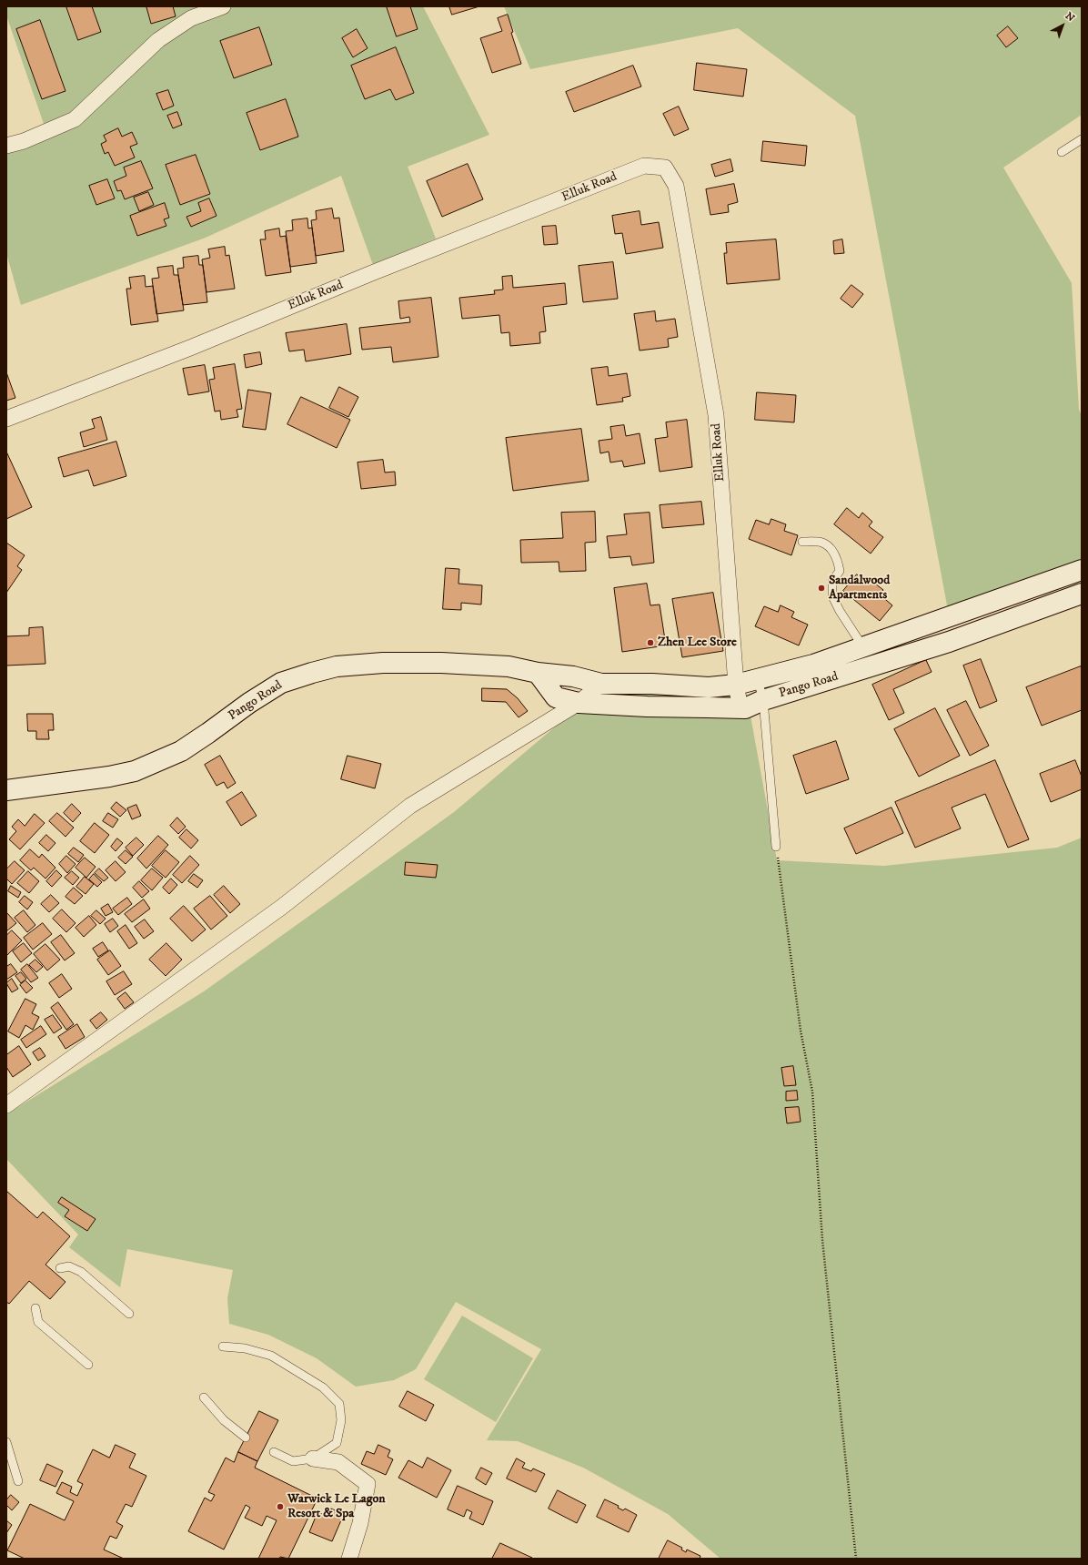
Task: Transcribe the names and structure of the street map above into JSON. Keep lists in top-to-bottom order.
{
  "streets": {
    "street": ["Elluk Road", "Pango Road"]
  },
  "crossings": [
    ["Elluk Road", "Pango Road"]
  ],
  "places": ["Sandalwood Apartments", "Zhen Lee Store", "Warwick Le Lagon Resort & Spa"],
  "north": "top right"
}
